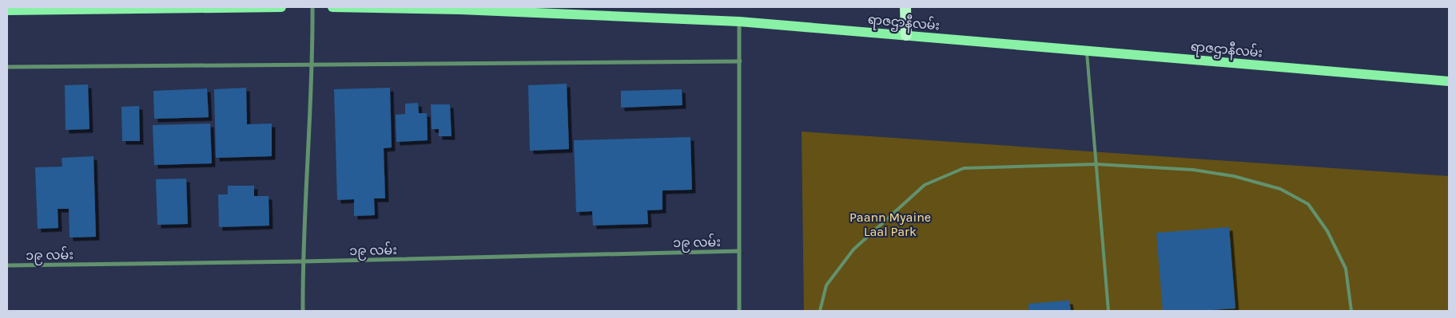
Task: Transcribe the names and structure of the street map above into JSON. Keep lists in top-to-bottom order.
{
  "streets": {
    "main road": ["ရာဇဌာနီလမ်း"],
    "street": ["၁၉ လမ်း"]
  },
  "parks": ["Paann Myaine Laal Park"]
}
